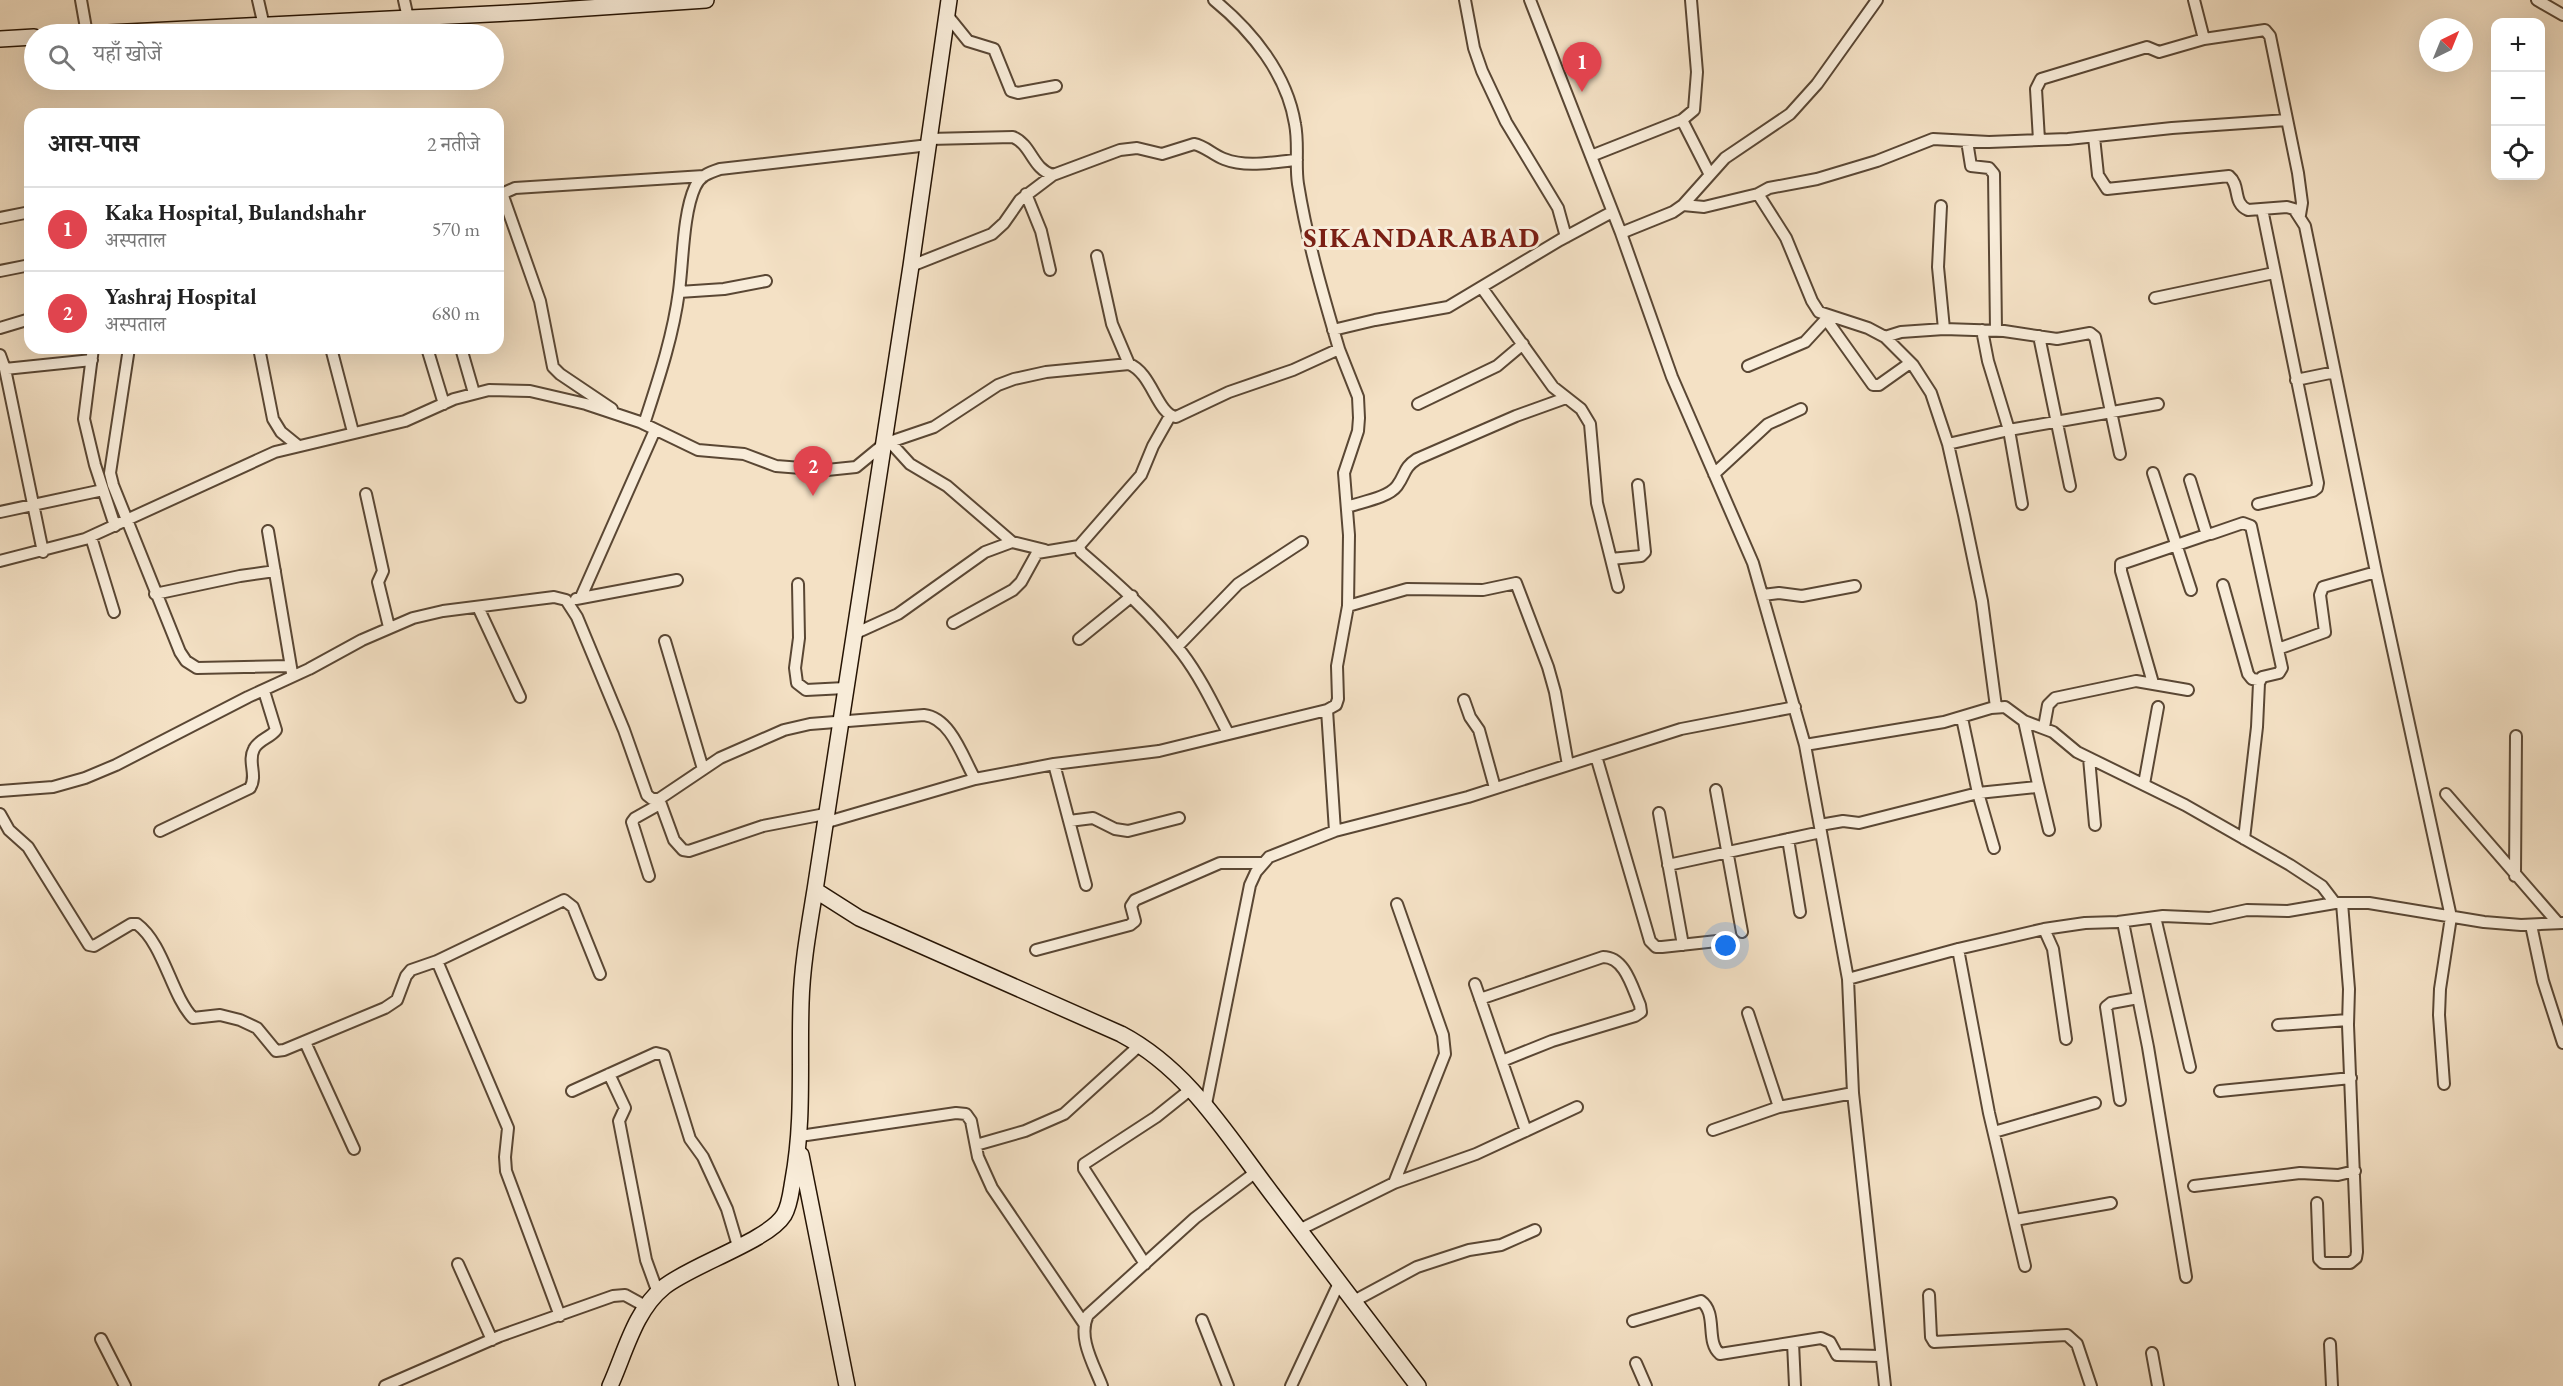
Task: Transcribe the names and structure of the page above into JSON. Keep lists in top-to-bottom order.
{
  "districts": ["SIKANDARABAD"],
  "north": "top right",
  "page": {
    "map_buttons": ["+", "−"],
    "search": "यहाँ खोजें",
    "pins": ["1", "2"],
    "heading": ["आस-पास", "2 नतीजे"],
    "list": [
      {
        "mark": "1",
        "name": "Kaka Hospital, Bulandshahr",
        "note": "अस्पताल",
        "value": "570 m"
      },
      {
        "mark": "2",
        "name": "Yashraj Hospital",
        "note": "अस्पताल",
        "value": "680 m"
      }
    ]
  }
}
